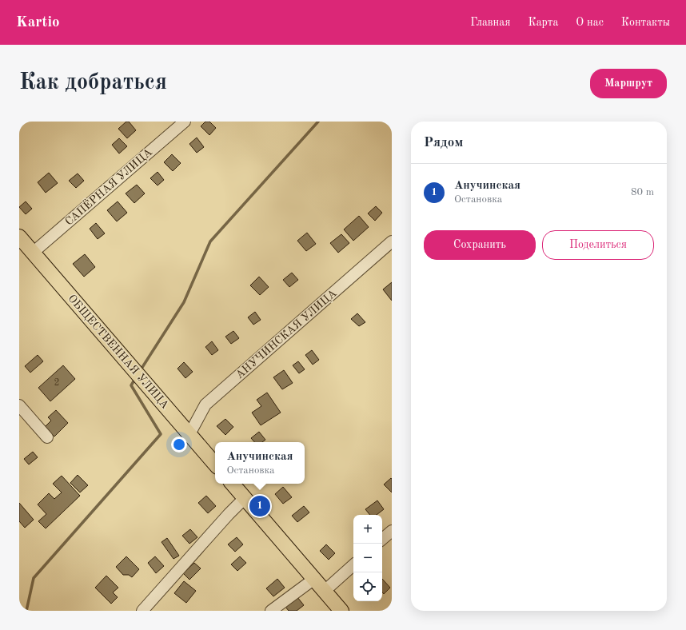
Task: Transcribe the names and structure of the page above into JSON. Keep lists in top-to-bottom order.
{
  "streets": {
    "main road": ["ОБЩЕСТВЕННАЯ УЛИЦА"],
    "street": ["САПЁРНАЯ УЛИЦА", "АНУЧИНСКАЯ УЛИЦА"]
  },
  "crossings": [
    ["САПЁРНАЯ УЛИЦА", "ОБЩЕСТВЕННАЯ УЛИЦА"],
    ["АНУЧИНСКАЯ УЛИЦА", "ОБЩЕСТВЕННАЯ УЛИЦА"]
  ],
  "house_numbers": ["2"],
  "page": {
    "header": "Kartio",
    "nav": [
      "Главная",
      "Карта",
      "О нас",
      "Контакты"
    ],
    "buttons": [
      "Маршрут",
      ["Сохранить", "Поделиться"]
    ],
    "title": "Как добраться",
    "heading": "Рядом",
    "list": [
      {
        "mark": "1",
        "name": "Анучинская",
        "note": "Остановка",
        "value": "80 m"
      }
    ],
    "popup": ["Анучинская", "Остановка"],
    "pins": "1",
    "map_buttons": ["+", "−"]
  }
}
